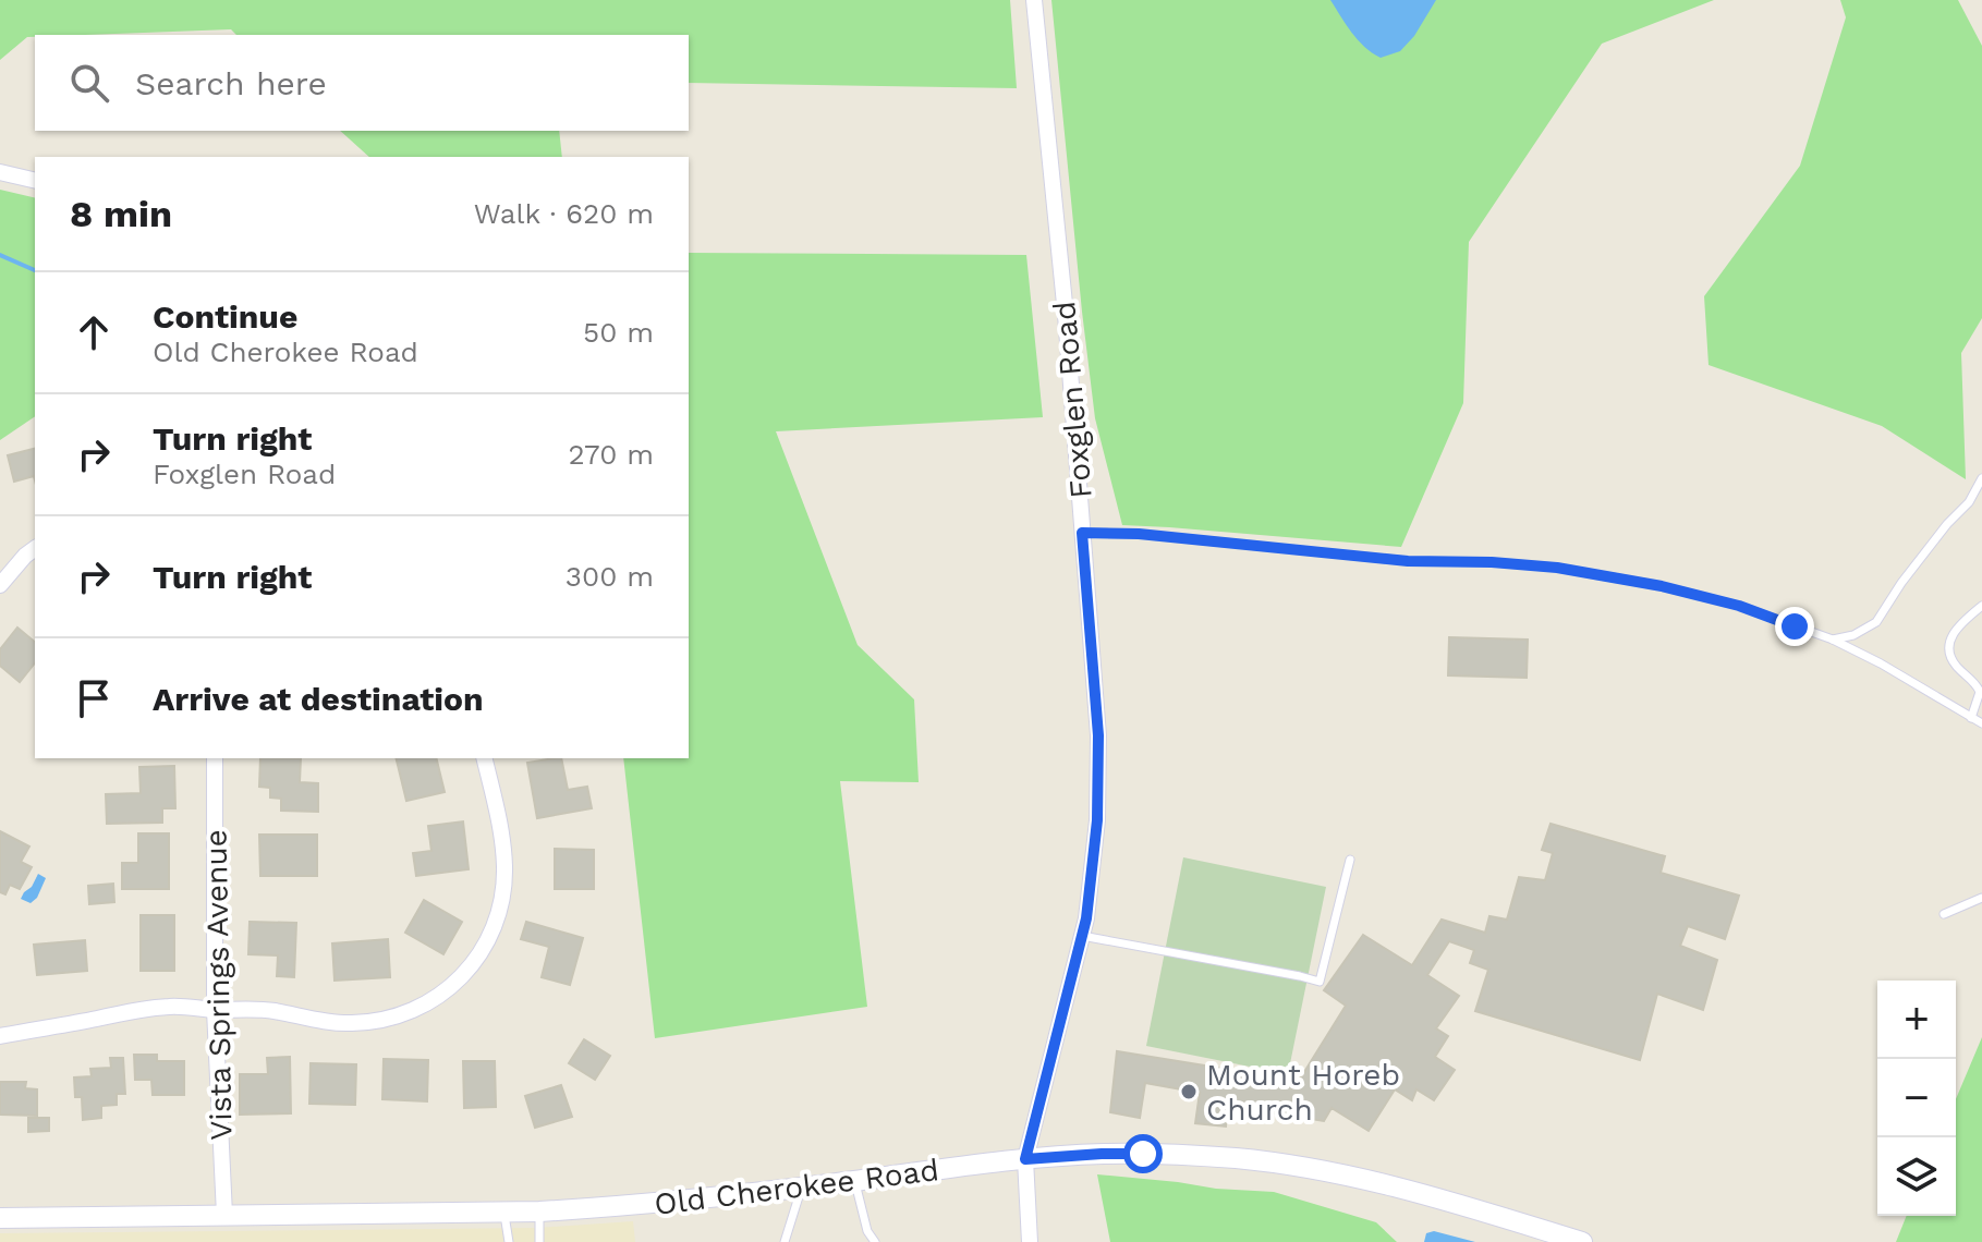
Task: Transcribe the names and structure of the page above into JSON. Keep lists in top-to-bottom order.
{
  "streets": {
    "street": ["Foxglen Road", "Vista Springs Avenue", "Old Cherokee Road"]
  },
  "crossings": [
    ["Foxglen Road", "Old Cherokee Road"],
    ["Vista Springs Avenue", "Old Cherokee Road"]
  ],
  "places": ["Mount Horeb Church"],
  "page": {
    "search": "Search here",
    "heading": ["8 min", "Walk · 620 m"],
    "list": [
      ["Continue", "Old Cherokee Road", "50 m"],
      ["Turn right", "Foxglen Road", "270 m"],
      ["Turn right", "300 m"],
      "Arrive at destination"
    ],
    "map_buttons": ["+", "−"]
  }
}
